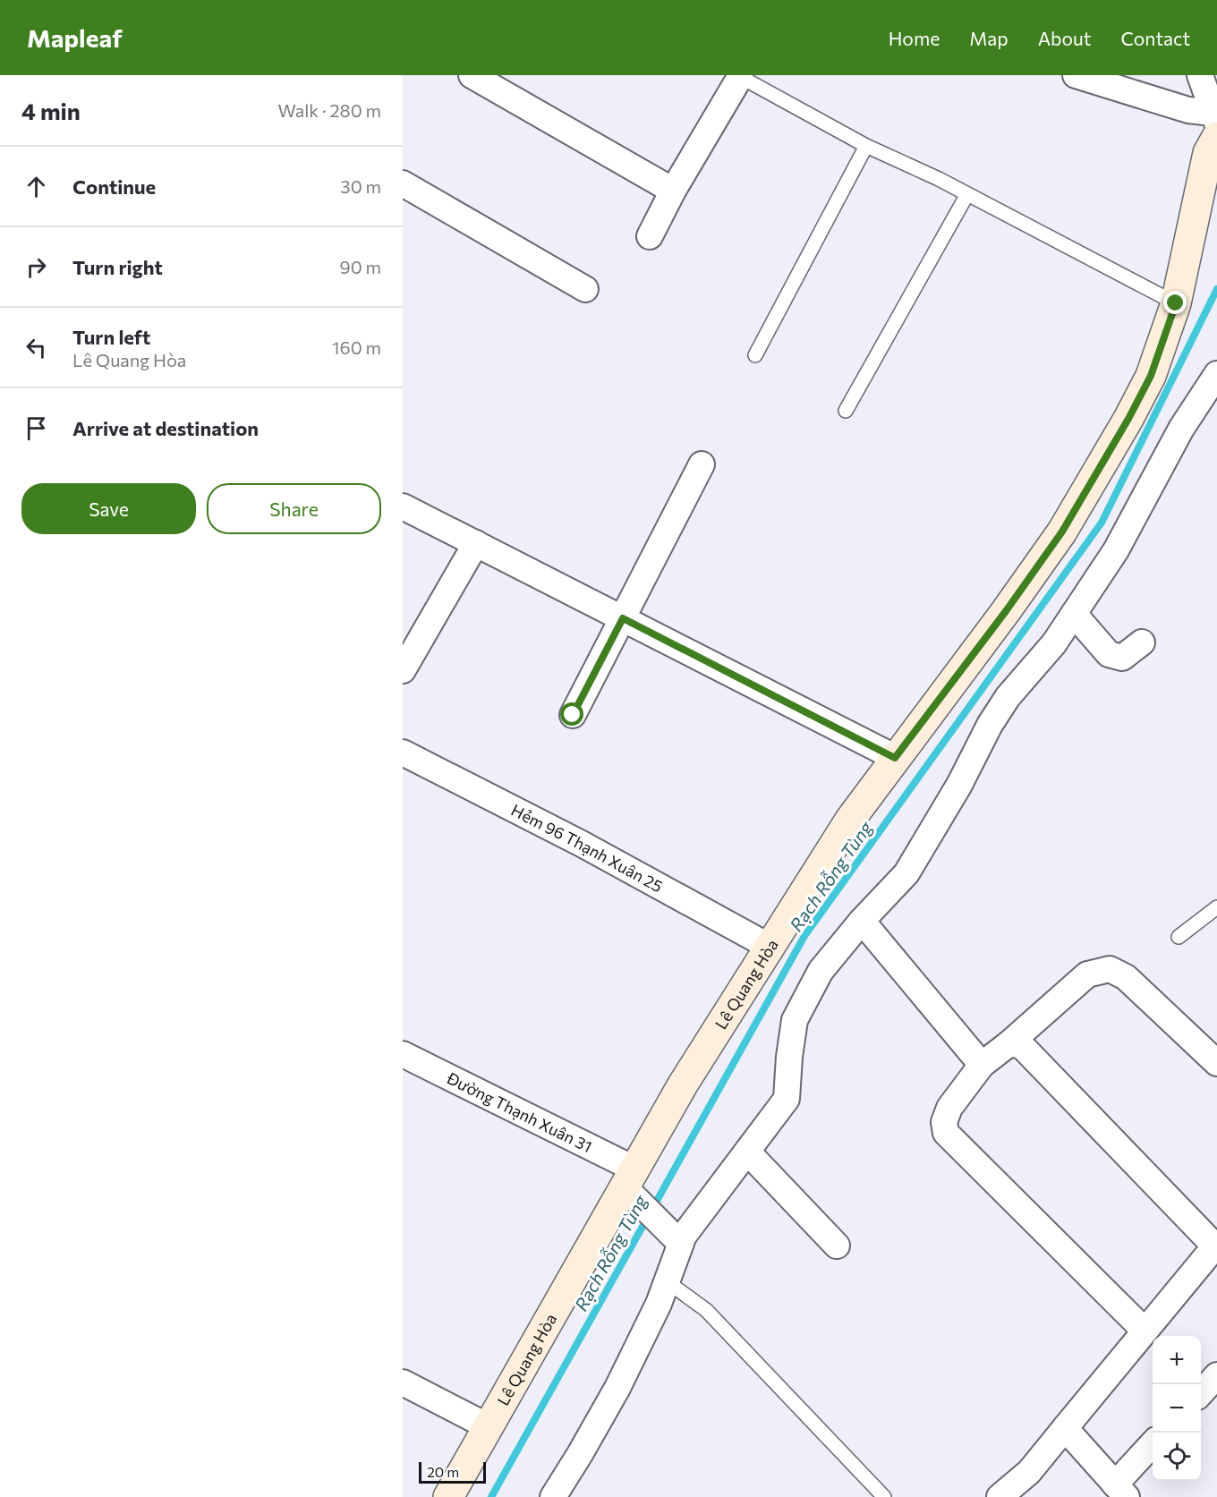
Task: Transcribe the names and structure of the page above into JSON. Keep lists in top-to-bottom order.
{
  "streets": {
    "street": ["Hẻm 96 Thạnh Xuân 25", "Lê Quang Hòa", "Đường Thạnh Xuân 31"]
  },
  "crossings": [
    ["Hẻm 96 Thạnh Xuân 25", "Lê Quang Hòa"],
    ["Lê Quang Hòa", "Đường Thạnh Xuân 31"]
  ],
  "water": ["Rạch Rỗng Tùng"],
  "scale_bar": "20 m",
  "page": {
    "header": "Mapleaf",
    "nav": [
      "Home",
      "Map",
      "About",
      "Contact"
    ],
    "heading": ["4 min", "Walk · 280 m"],
    "list": [
      ["Continue", "30 m"],
      ["Turn right", "90 m"],
      ["Turn left", "Lê Quang Hòa", "160 m"],
      "Arrive at destination"
    ],
    "buttons": ["Save", "Share"],
    "map_buttons": ["+", "−"],
    "scale": "20 m"
  }
}
